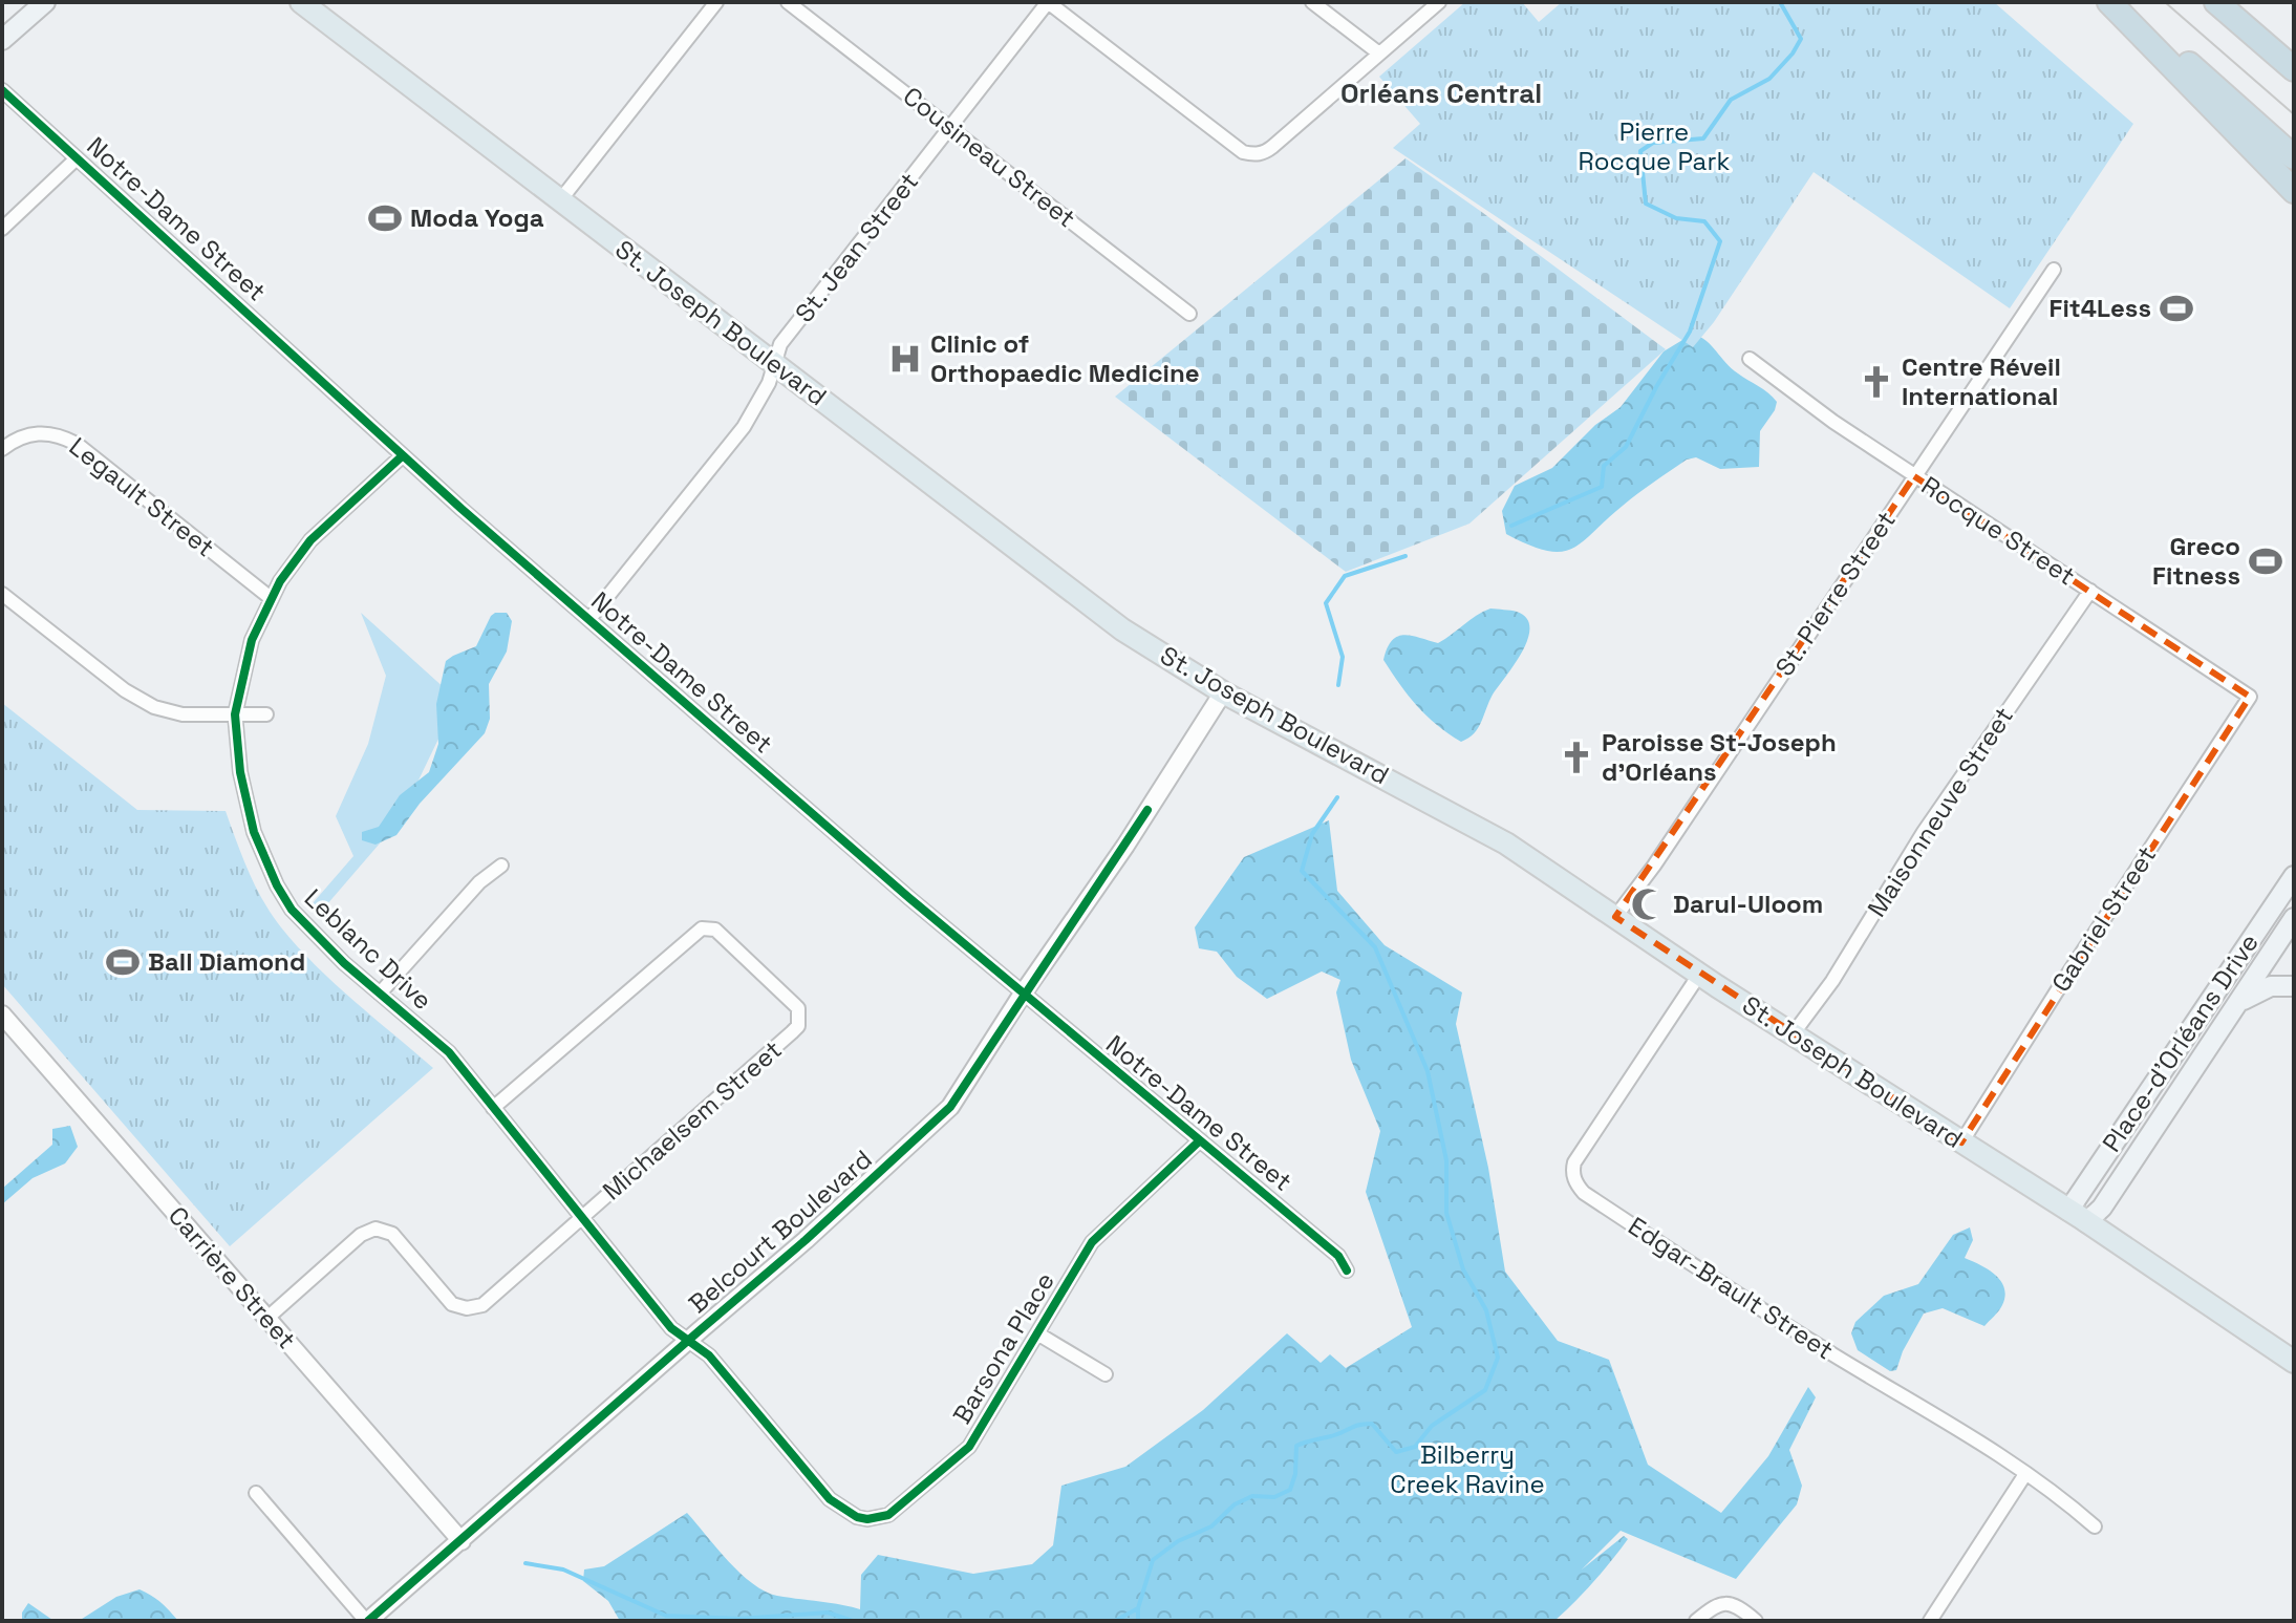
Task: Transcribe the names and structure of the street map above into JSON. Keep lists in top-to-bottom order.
{
  "streets": {
    "main road": ["St. Joseph Boulevard", "Place-d'Orléans Drive"],
    "street": [
      "Cousineau Street",
      "Notre-Dame Street",
      "St. Jean Street",
      "Legault Street",
      "Rocque Street",
      "St. Pierre Street",
      "Maisonneuve Street",
      "Gabriel Street",
      "Leblanc Drive",
      "Michaelsem Street",
      "Belcourt Boulevard",
      "Carrière Street",
      "Edgar-Brault Street",
      "Barsona Place"
    ]
  },
  "crossings": [
    ["Cousineau Street", "St. Jean Street"],
    ["Notre-Dame Street", "St. Jean Street"],
    ["Notre-Dame Street", "Leblanc Drive"],
    ["Notre-Dame Street", "Belcourt Boulevard"],
    ["Notre-Dame Street", "Barsona Place"],
    ["St. Jean Street", "St. Joseph Boulevard"],
    ["St. Joseph Boulevard", "St. Pierre Street"],
    ["St. Joseph Boulevard", "Maisonneuve Street"],
    ["St. Joseph Boulevard", "Gabriel Street"],
    ["St. Joseph Boulevard", "Place-d'Orléans Drive"],
    ["St. Joseph Boulevard", "Belcourt Boulevard"],
    ["St. Joseph Boulevard", "Edgar-Brault Street"],
    ["Legault Street", "Leblanc Drive"],
    ["Rocque Street", "St. Pierre Street"],
    ["Rocque Street", "Maisonneuve Street"],
    ["Rocque Street", "Gabriel Street"],
    ["Leblanc Drive", "Michaelsem Street"],
    ["Leblanc Drive", "Belcourt Boulevard"],
    ["Leblanc Drive", "Barsona Place"],
    ["Michaelsem Street", "Carrière Street"],
    ["Belcourt Boulevard", "Carrière Street"],
    ["Belcourt Boulevard", "Barsona Place"]
  ],
  "districts": ["Orléans Central"],
  "parks": ["Pierre Rocque Park", "Bilberry Creek Ravine"],
  "places": {
    "sports": [
      "Moda Yoga",
      "Fit4Less",
      "Greco Fitness",
      "Ball Diamond"
    ],
    "hospital": ["Clinic of Orthopaedic Medicine"],
    "church": ["Centre Réveil International", "Paroisse St-Joseph d'Orléans"],
    "mosque": ["Darul-Uloom"]
  }
}
